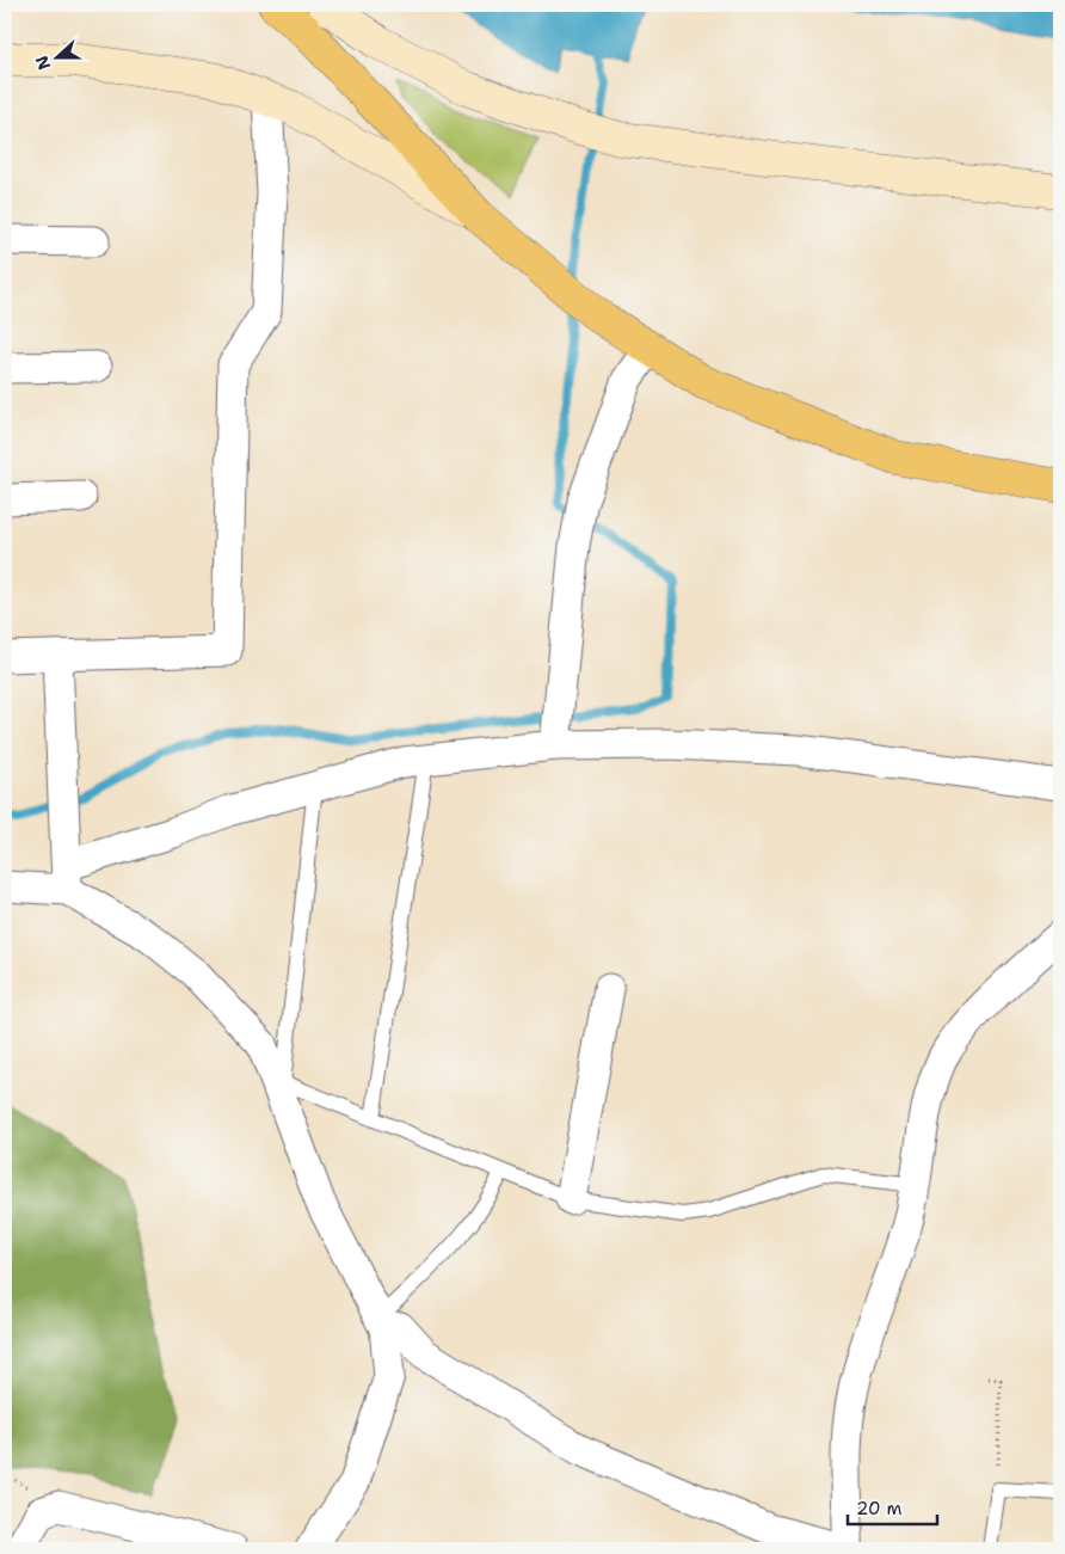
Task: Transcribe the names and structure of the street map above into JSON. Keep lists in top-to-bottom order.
{
  "scale_bar": "20 m",
  "north": "left"
}
